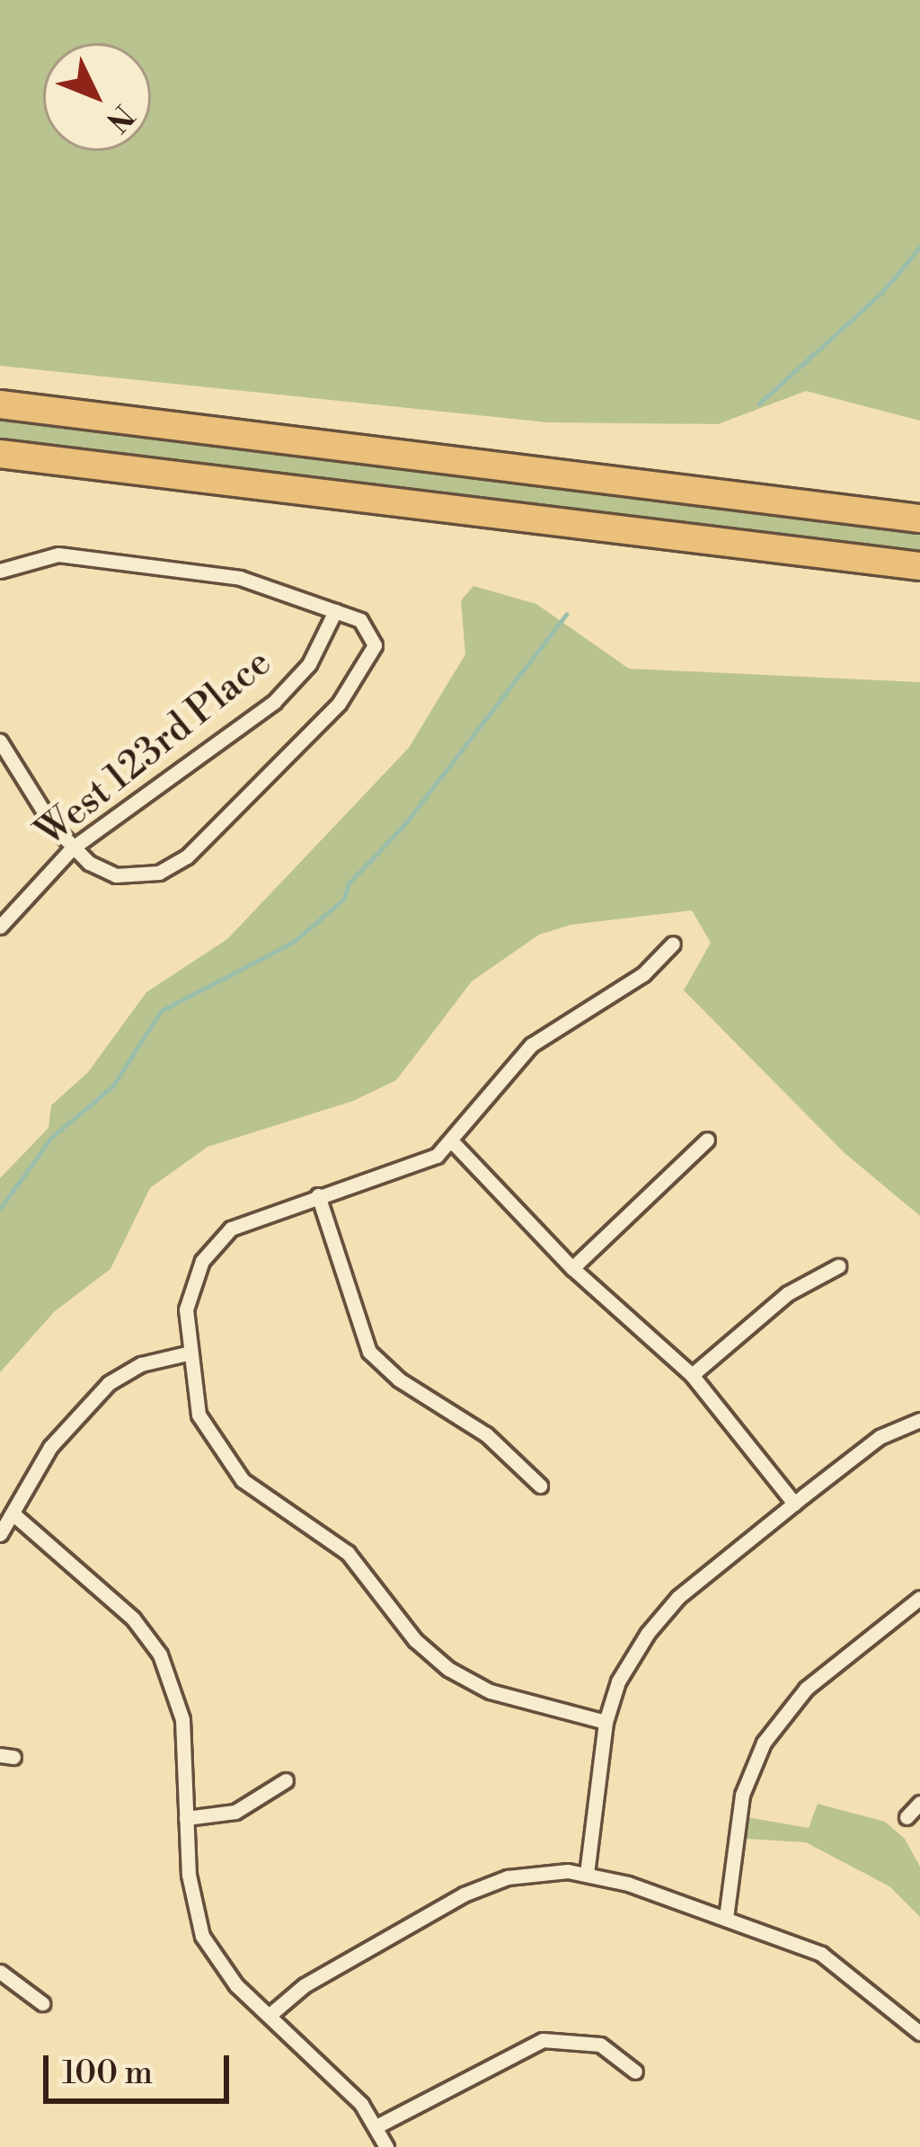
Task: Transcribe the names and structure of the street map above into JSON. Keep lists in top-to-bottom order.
{
  "streets": {
    "street": ["West 123rd Place"]
  },
  "scale_bar": "100 m",
  "north": "bottom right"
}
